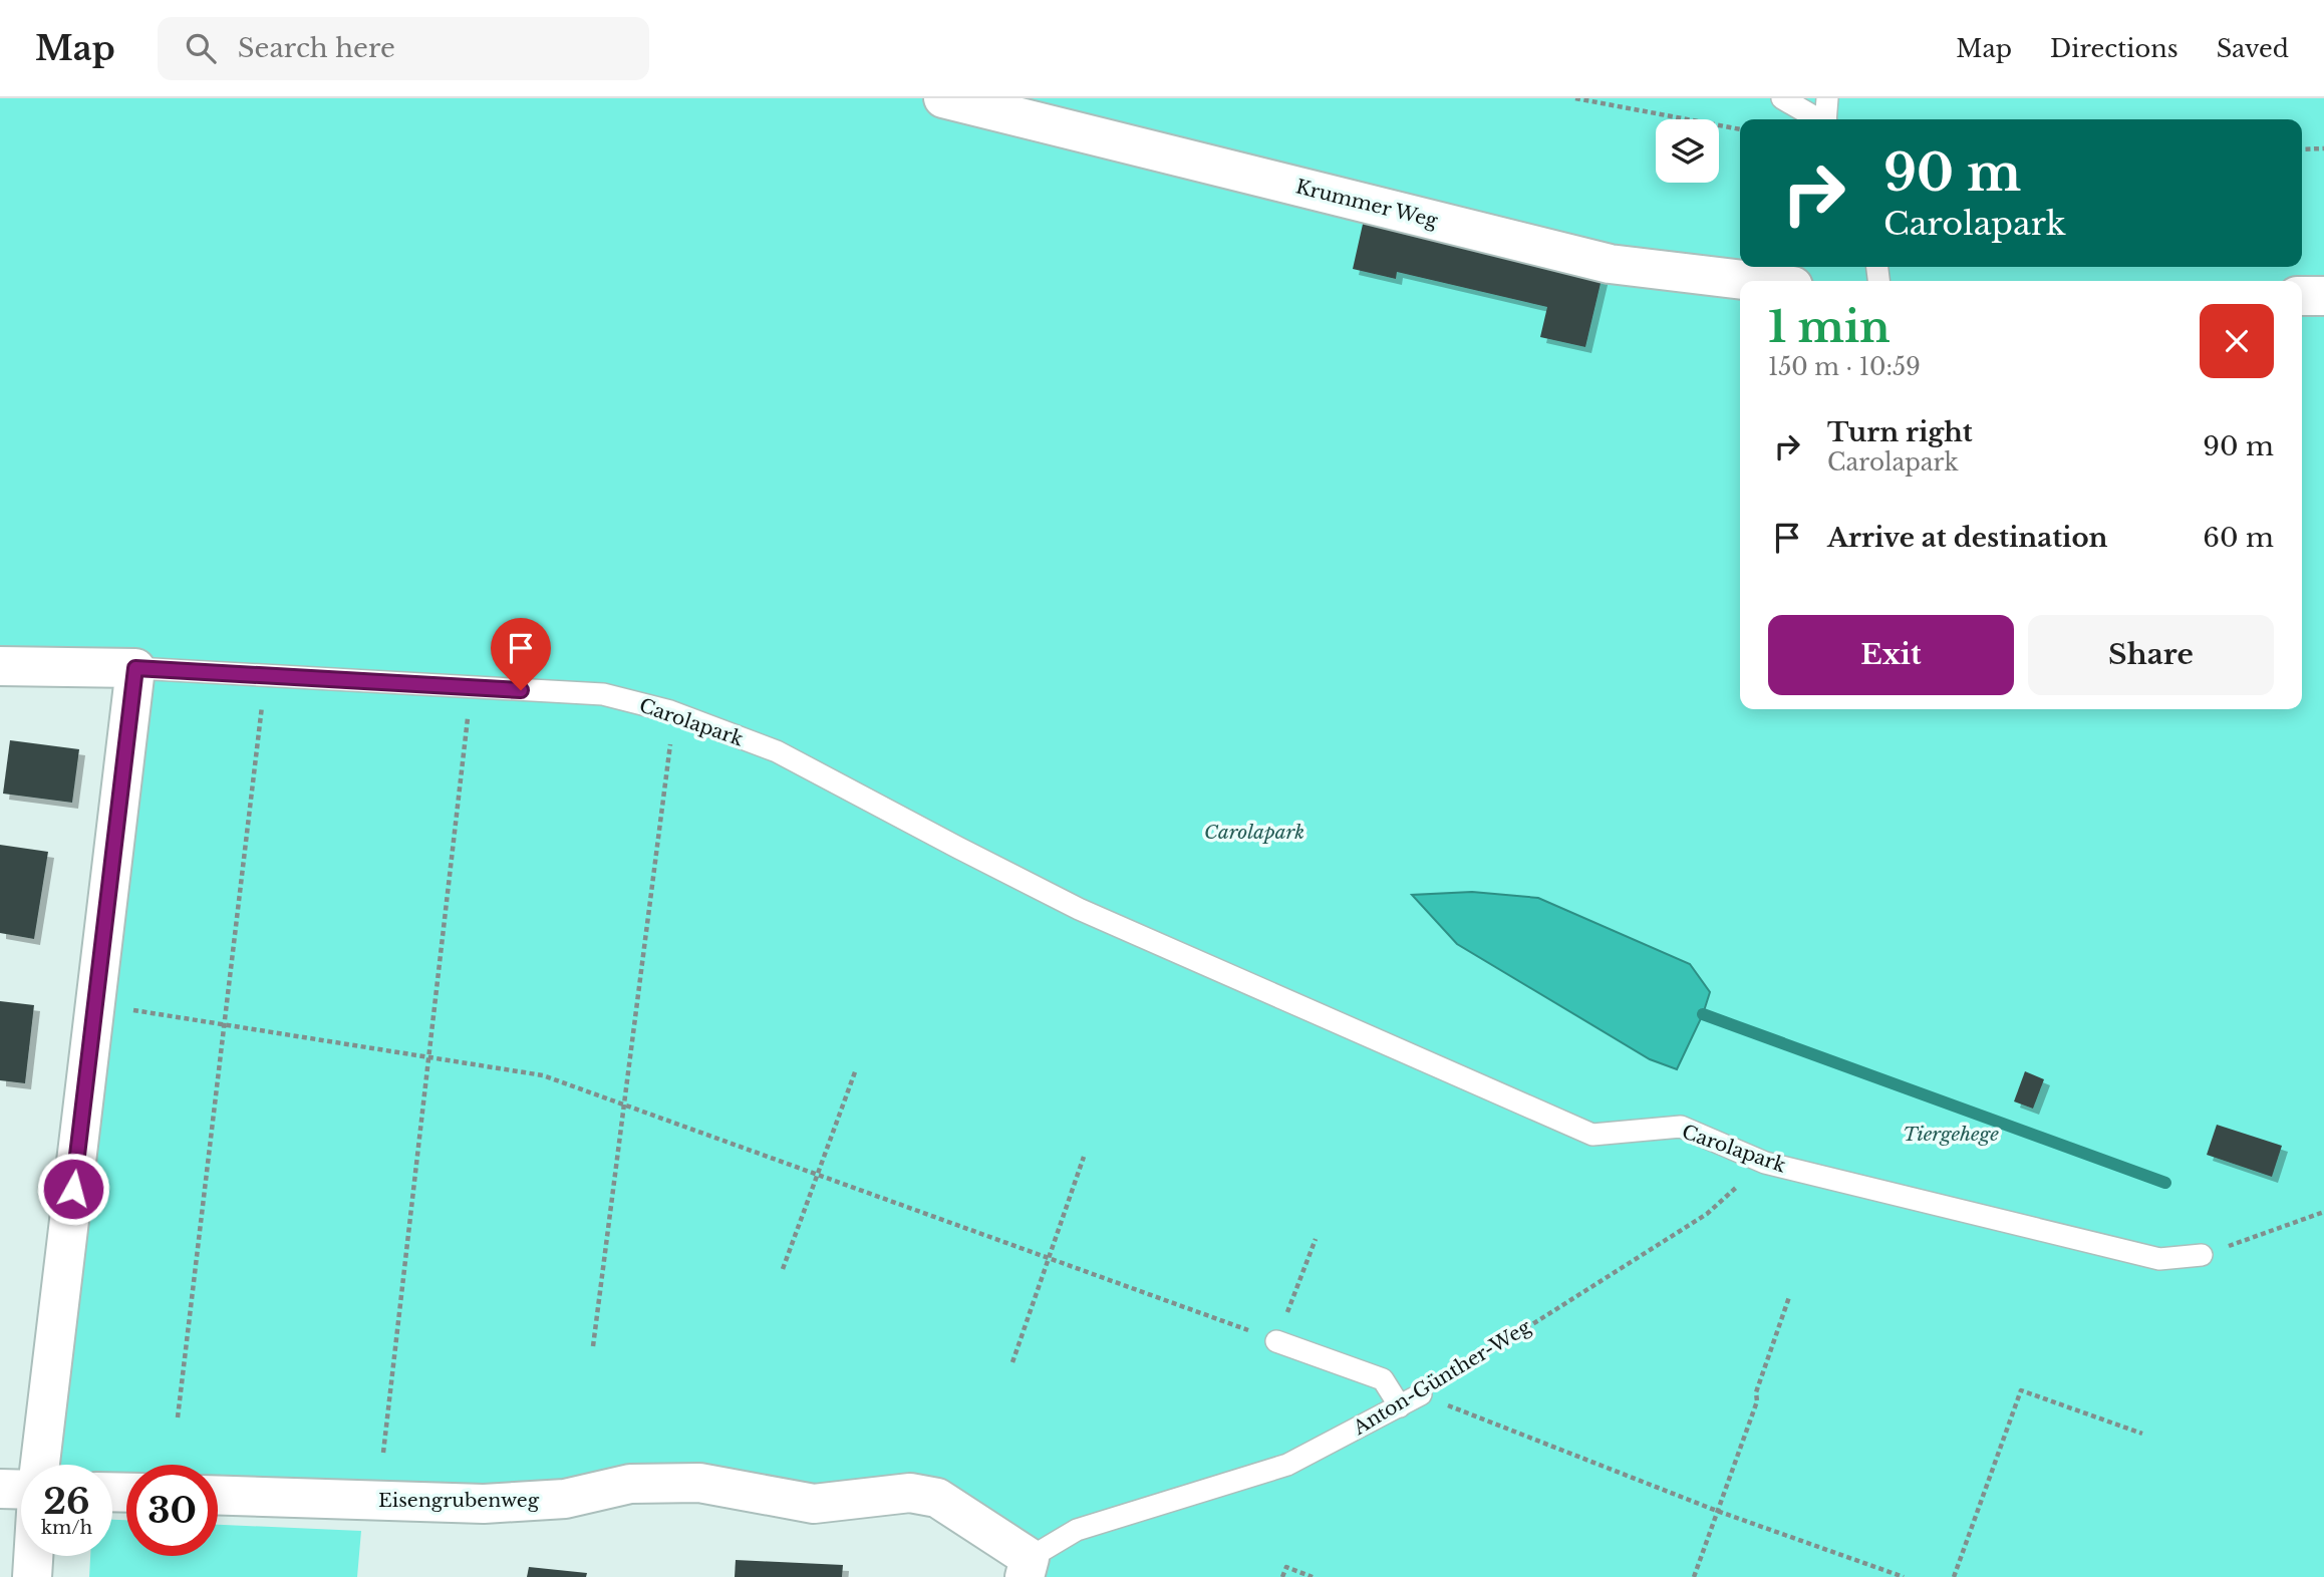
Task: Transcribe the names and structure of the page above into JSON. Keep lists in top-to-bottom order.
{
  "streets": {
    "street": ["Krummer Weg", "Carolapark", "Eisengrubenweg"],
    "lane": ["Anton-Günther-Weg"]
  },
  "crossings": [
    ["Carolapark", "Anton-Günther-Weg"],
    ["Anton-Günther-Weg", "Eisengrubenweg"]
  ],
  "parks": ["Carolapark", "Tiergehege"],
  "page": {
    "header": "Map",
    "search": "Search here",
    "nav": ["Map", "Directions", "Saved"],
    "turn": ["90 m", "Carolapark"],
    "heading": ["1 min", "150 m · 10:59"],
    "list": [
      {
        "name": "Turn right",
        "note": "Carolapark",
        "value": "90 m"
      },
      {
        "name": "Arrive at destination",
        "value": "60 m"
      }
    ],
    "buttons": ["Exit", "Share"],
    "speed": "26 km/h",
    "limit": "30"
  }
}
